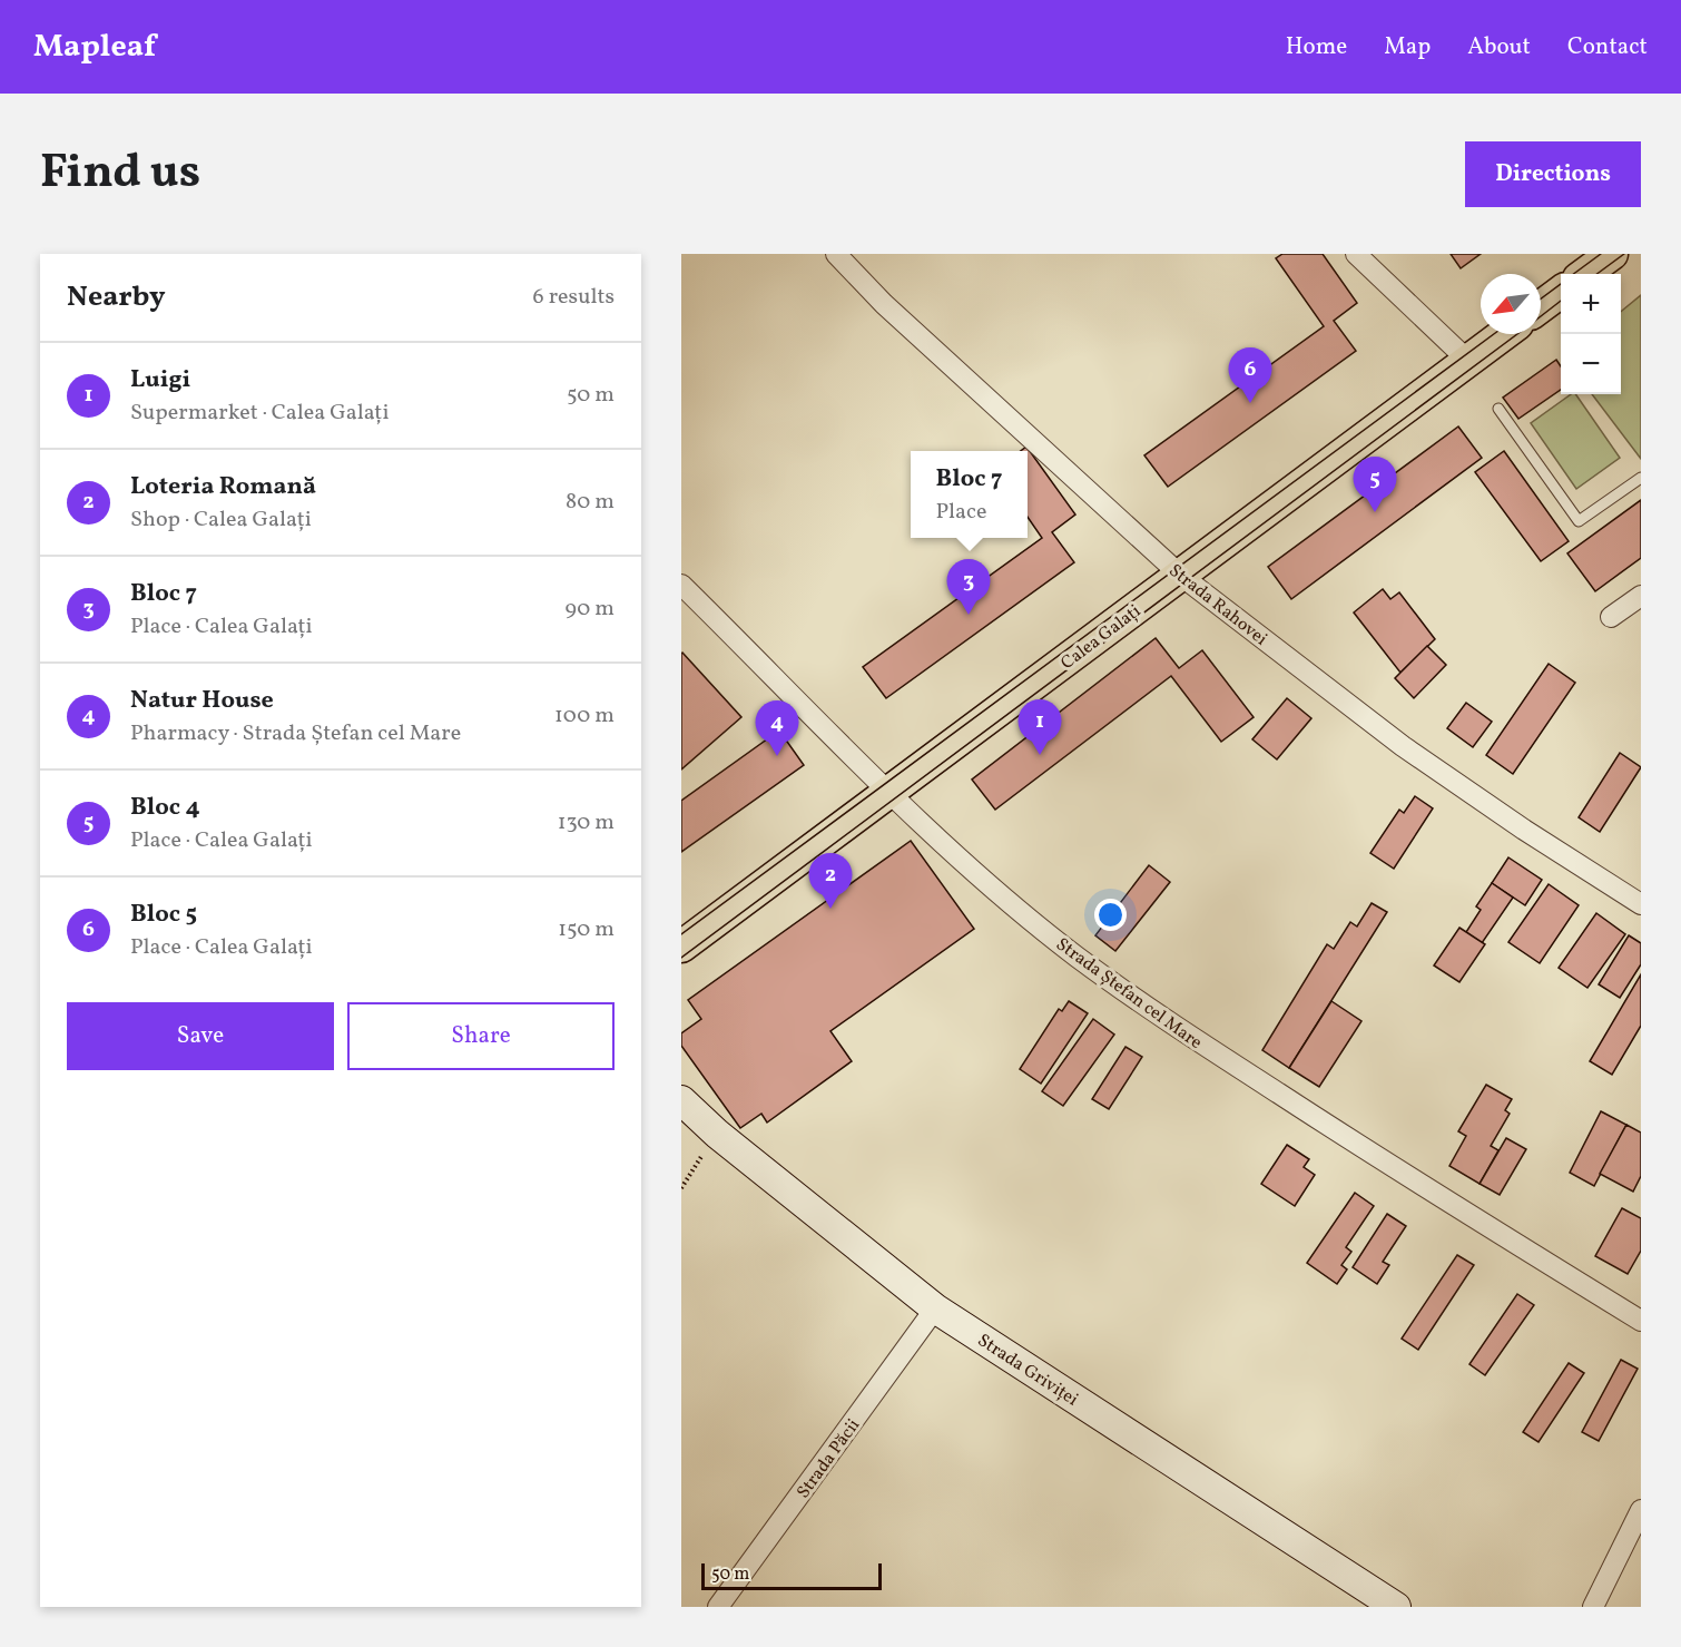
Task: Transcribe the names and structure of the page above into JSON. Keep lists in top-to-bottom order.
{
  "streets": {
    "main road": ["Calea Galați", "Strada Griviței"],
    "street": ["Strada Rahovei", "Strada Ștefan cel Mare", "Strada Păcii"]
  },
  "crossings": [
    ["Strada Rahovei", "Calea Galați"],
    ["Calea Galați", "Strada Ștefan cel Mare"],
    ["Strada Griviței", "Strada Păcii"]
  ],
  "scale_bar": "50 m",
  "north": "bottom left",
  "page": {
    "header": "Mapleaf",
    "nav": [
      "Home",
      "Map",
      "About",
      "Contact"
    ],
    "title": "Find us",
    "buttons": [
      "Directions",
      ["Save", "Share"]
    ],
    "heading": ["Nearby", "6 results"],
    "map_buttons": ["+", "−"],
    "list": [
      {
        "mark": "1",
        "name": "Luigi",
        "note": "Supermarket · Calea Galați",
        "value": "50 m"
      },
      {
        "mark": "2",
        "name": "Loteria Romană",
        "note": "Shop · Calea Galați",
        "value": "80 m"
      },
      {
        "mark": "3",
        "name": "Bloc 7",
        "note": "Place · Calea Galați",
        "value": "90 m"
      },
      {
        "mark": "4",
        "name": "Natur House",
        "note": "Pharmacy · Strada Ștefan cel Mare",
        "value": "100 m"
      },
      {
        "mark": "5",
        "name": "Bloc 4",
        "note": "Place · Calea Galați",
        "value": "130 m"
      },
      {
        "mark": "6",
        "name": "Bloc 5",
        "note": "Place · Calea Galați",
        "value": "150 m"
      }
    ],
    "pins": [
      "6",
      "5",
      "3",
      "1",
      "4",
      "2"
    ],
    "popup": ["Bloc 7", "Place"],
    "scale": "50 m"
  }
}
